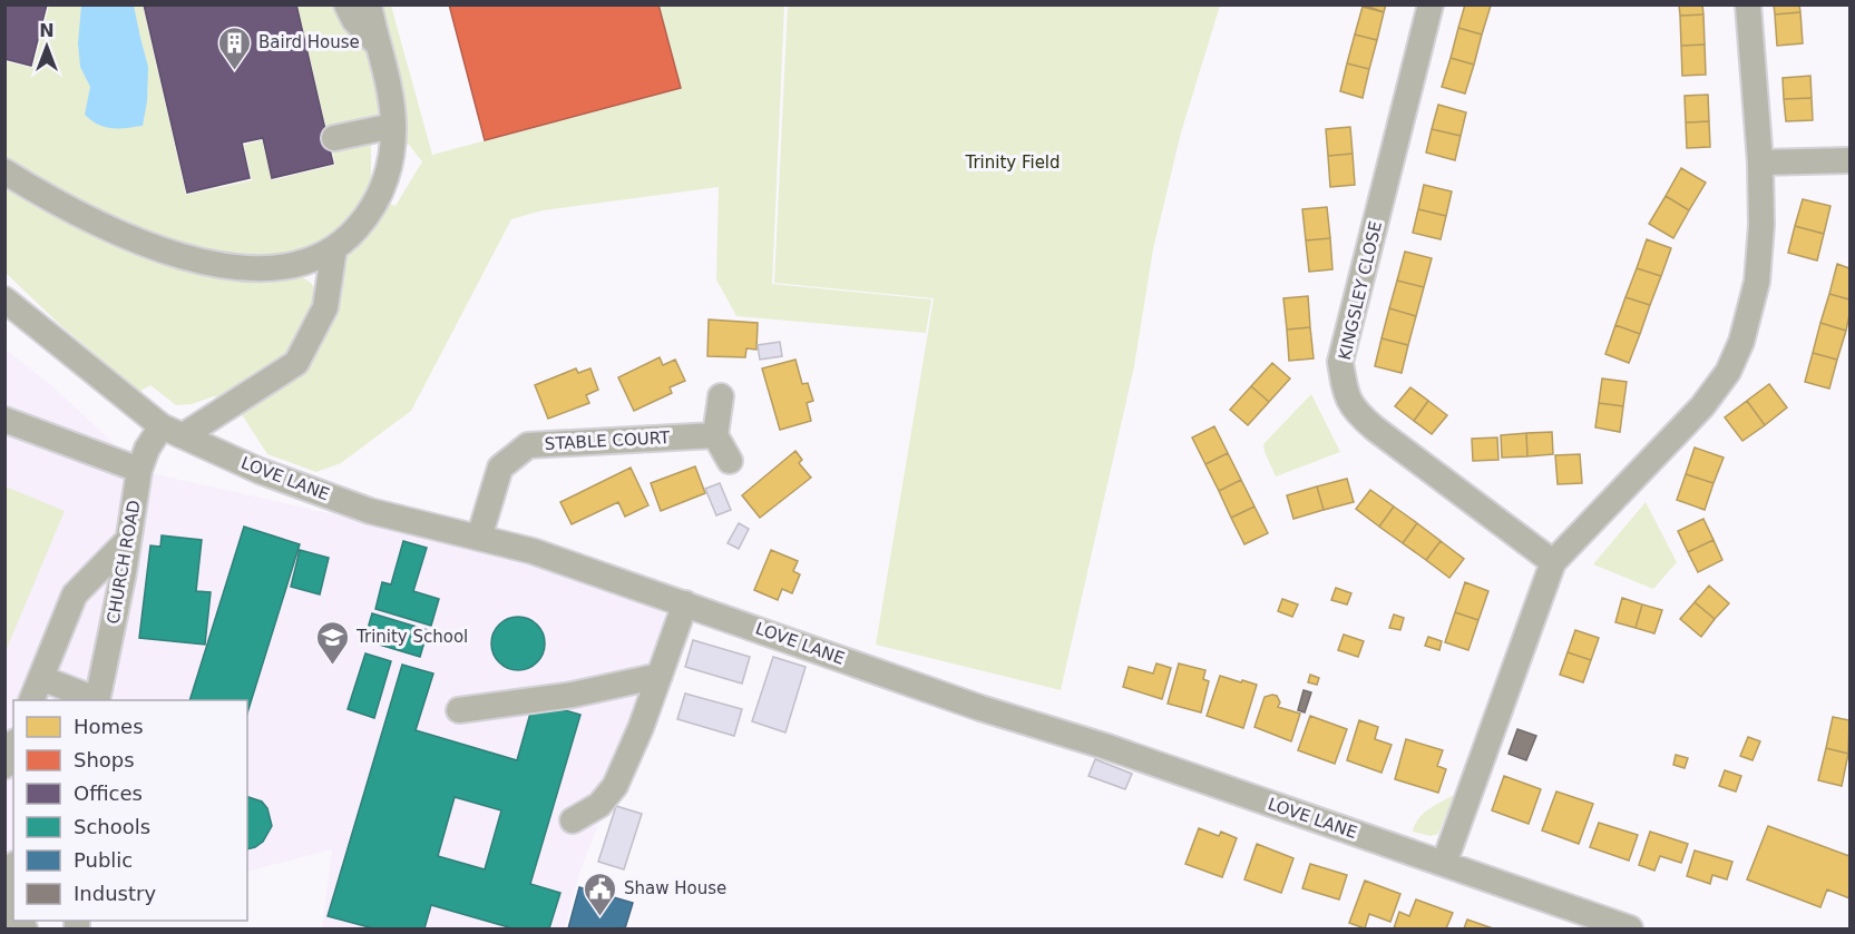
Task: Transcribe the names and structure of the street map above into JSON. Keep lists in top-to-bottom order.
{
  "streets": {
    "street": [
      "KINGSLEY CLOSE",
      "STABLE COURT",
      "LOVE LANE",
      "CHURCH ROAD"
    ]
  },
  "crossings": [
    ["STABLE COURT", "LOVE LANE"],
    ["LOVE LANE", "CHURCH ROAD"]
  ],
  "parks": ["Trinity Field"],
  "places": {
    "building": ["Baird House"],
    "school or university": ["Trinity School"],
    "public building": ["Shaw House"]
  },
  "legend": [
    "Homes",
    "Shops",
    "Offices",
    "Schools",
    "Public",
    "Industry"
  ],
  "north": "top"
}
